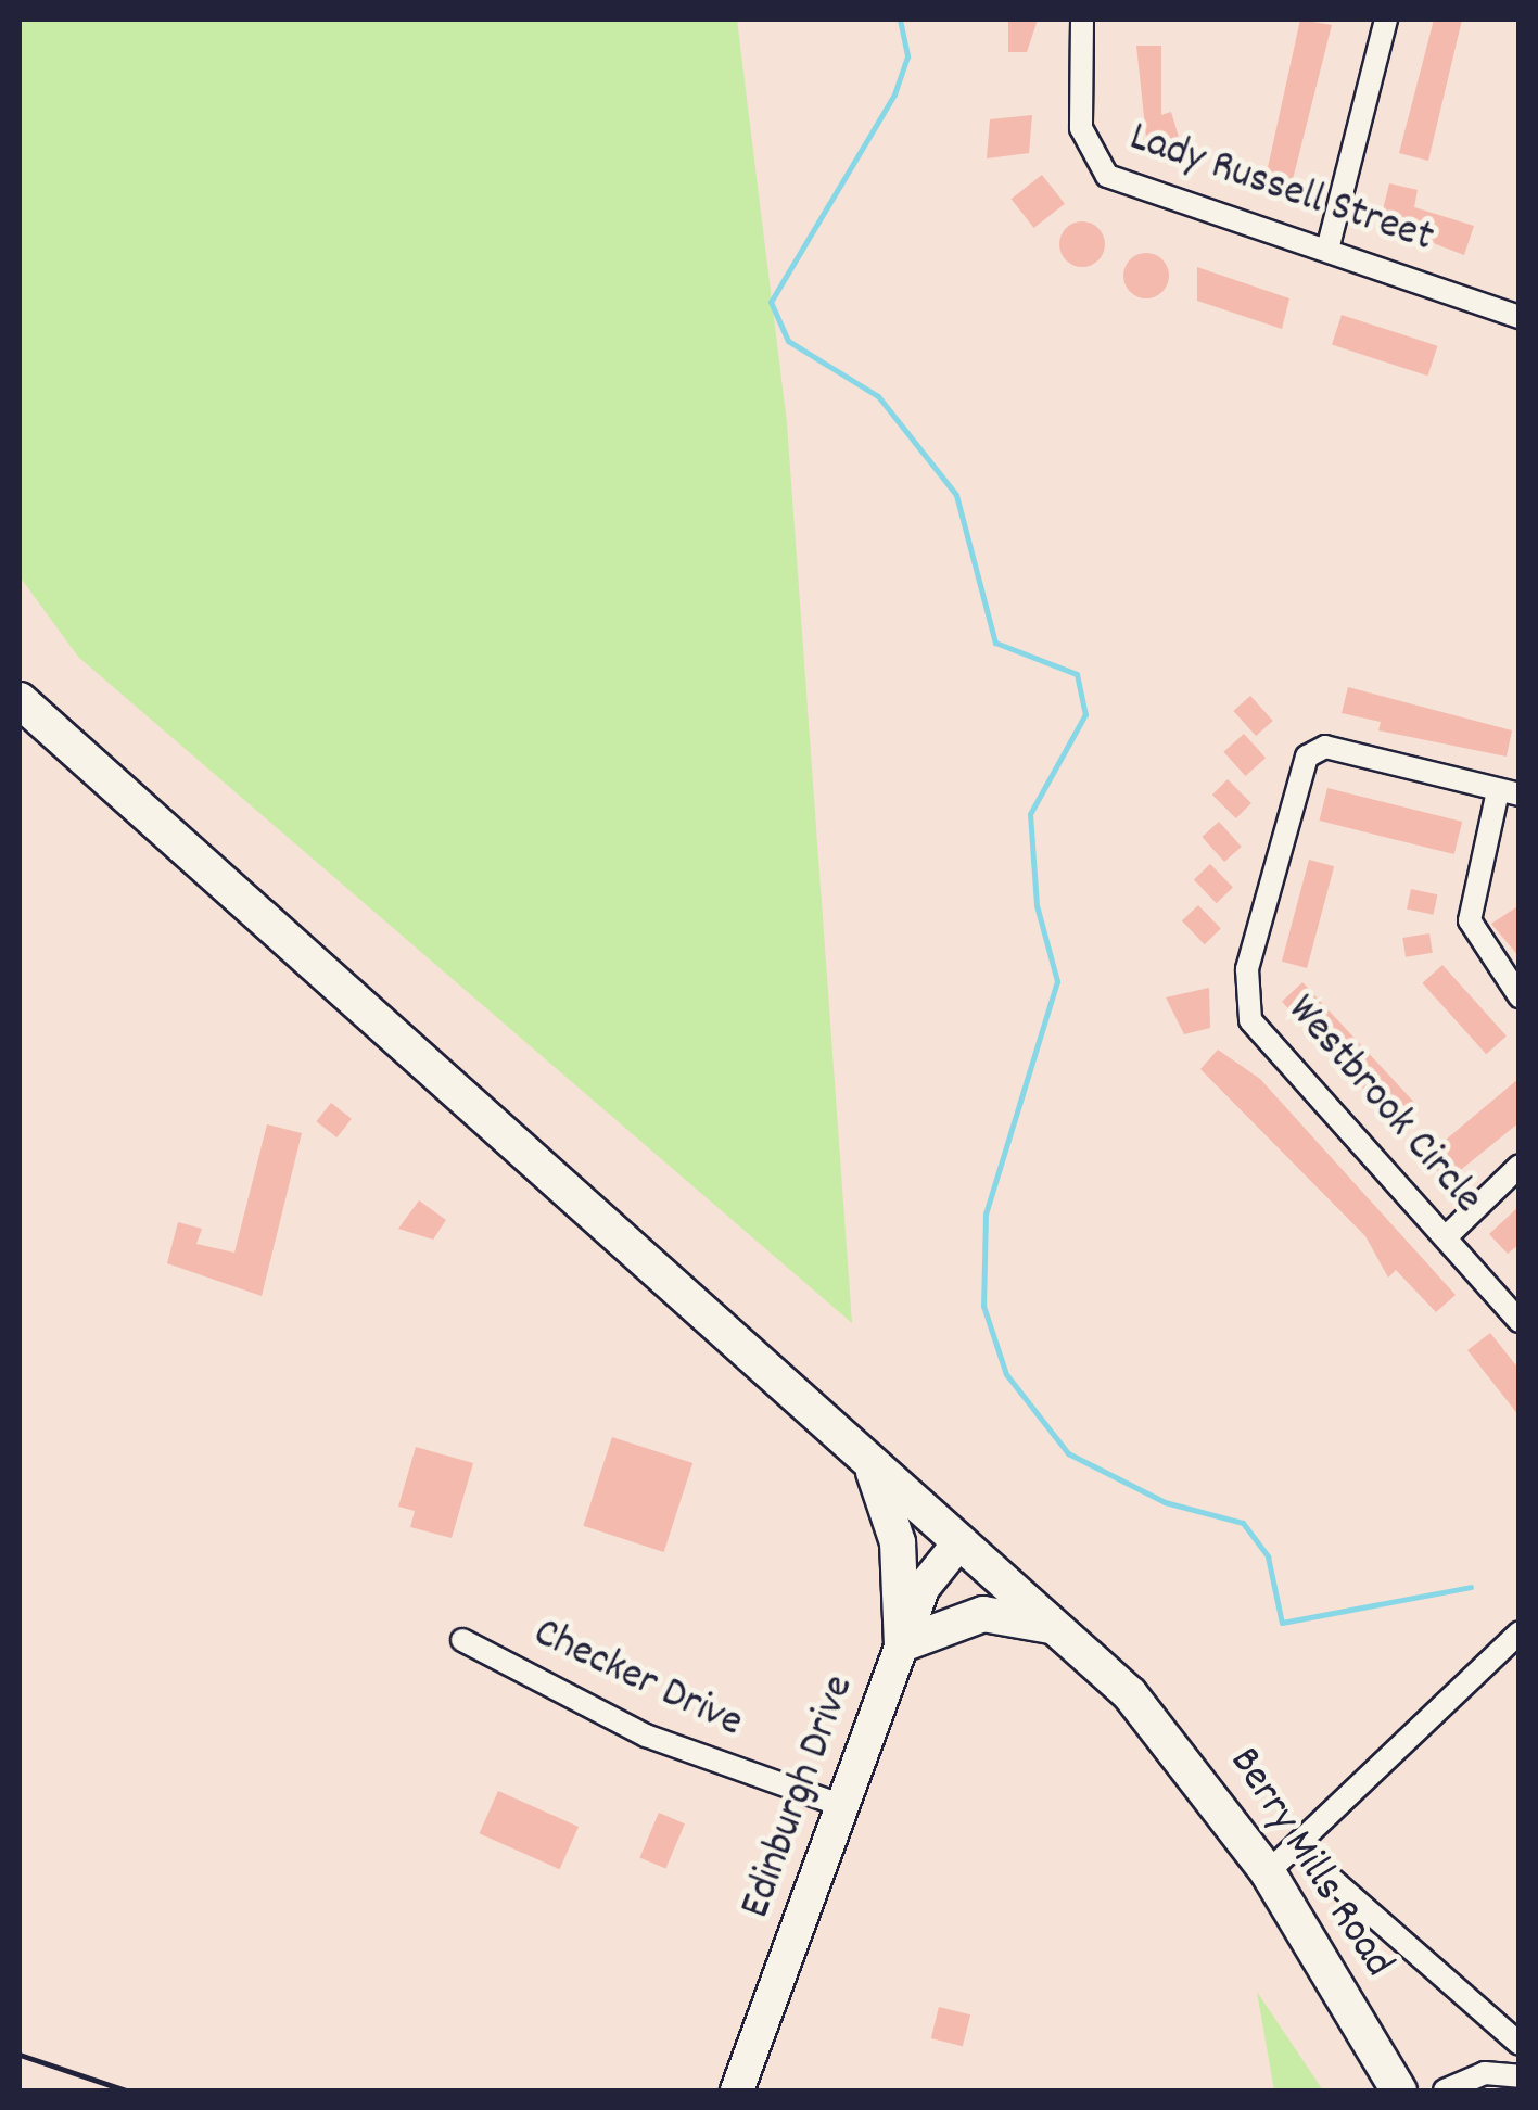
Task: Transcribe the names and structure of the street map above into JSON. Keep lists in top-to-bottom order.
{
  "streets": {
    "main road": ["Berry Mills Road"],
    "street": [
      "Lady Russell Street",
      "Westbrook Circle",
      "Checker Drive",
      "Edinburgh Drive"
    ]
  },
  "crossings": [
    ["Checker Drive", "Edinburgh Drive"],
    ["Edinburgh Drive", "Berry Mills Road"]
  ]
}
